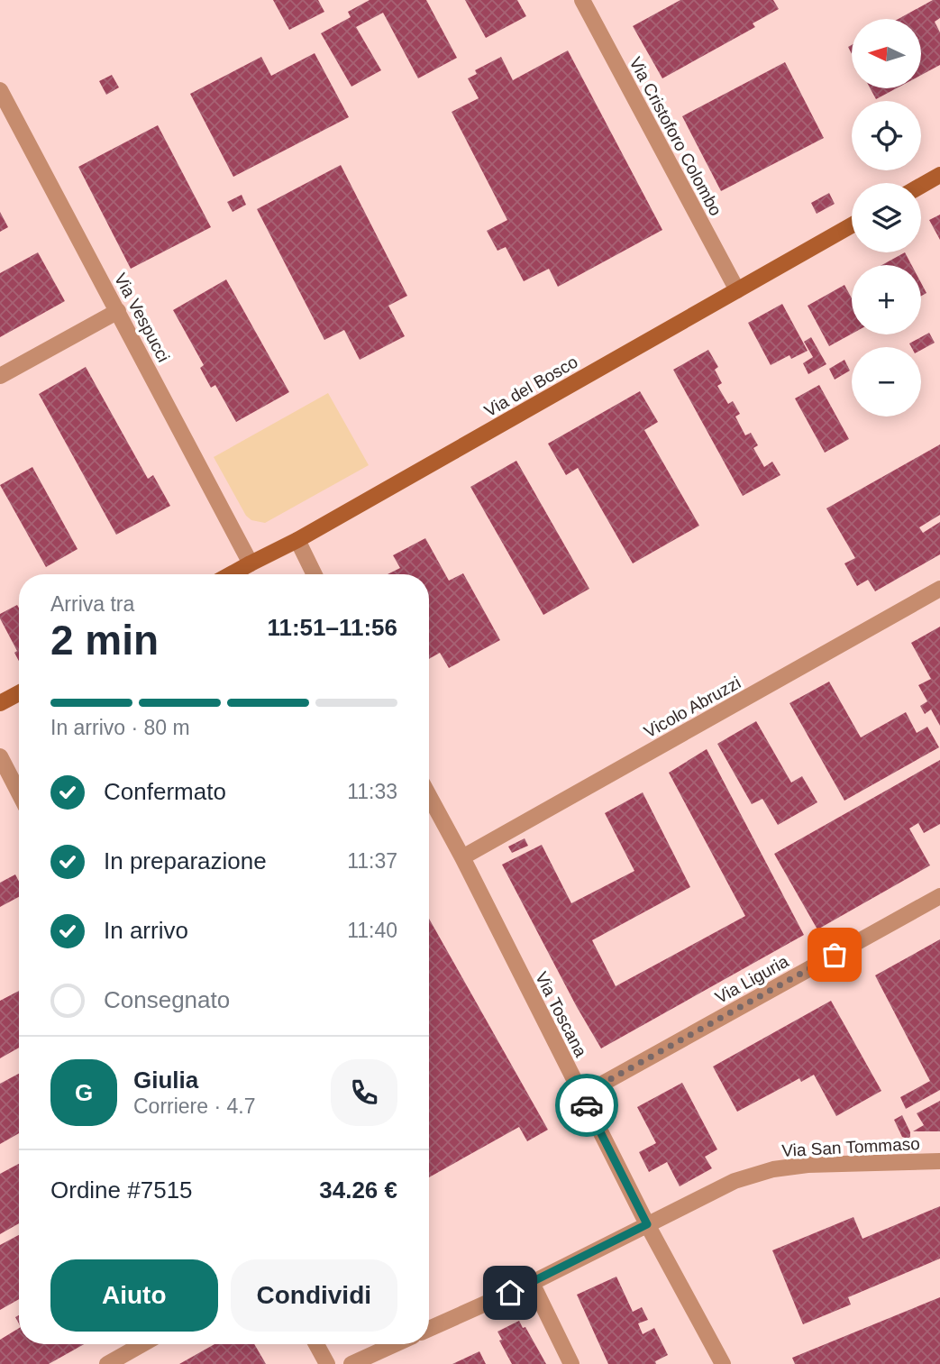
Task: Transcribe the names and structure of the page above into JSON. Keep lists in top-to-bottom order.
{
  "streets": {
    "street": [
      "Via Cristoforo Colombo",
      "Via Vespucci",
      "Via del Bosco",
      "Vicolo Abruzzi",
      "Via Liguria",
      "Via Toscana",
      "Via San Tommaso"
    ]
  },
  "crossings": [
    ["Via Cristoforo Colombo", "Via del Bosco"],
    ["Via Vespucci", "Via del Bosco"],
    ["Vicolo Abruzzi", "Via Toscana"],
    ["Via Liguria", "Via Toscana"],
    ["Via Toscana", "Via San Tommaso"]
  ],
  "north": "left",
  "page": {
    "map_buttons": ["+", "−"],
    "heading": ["2 min", "Arriva tra", "11:51–11:56"],
    "panel": [
      "Giulia",
      "Corriere · 4.7",
      "Ordine #7515",
      "34.26 €"
    ],
    "bar": "In arrivo · 80 m",
    "list": [
      ["Confermato", "11:33"],
      ["In preparazione", "11:37"],
      ["In arrivo", "11:40"],
      "Consegnato"
    ],
    "round": "G",
    "buttons": ["Aiuto", "Condividi"]
  }
}
